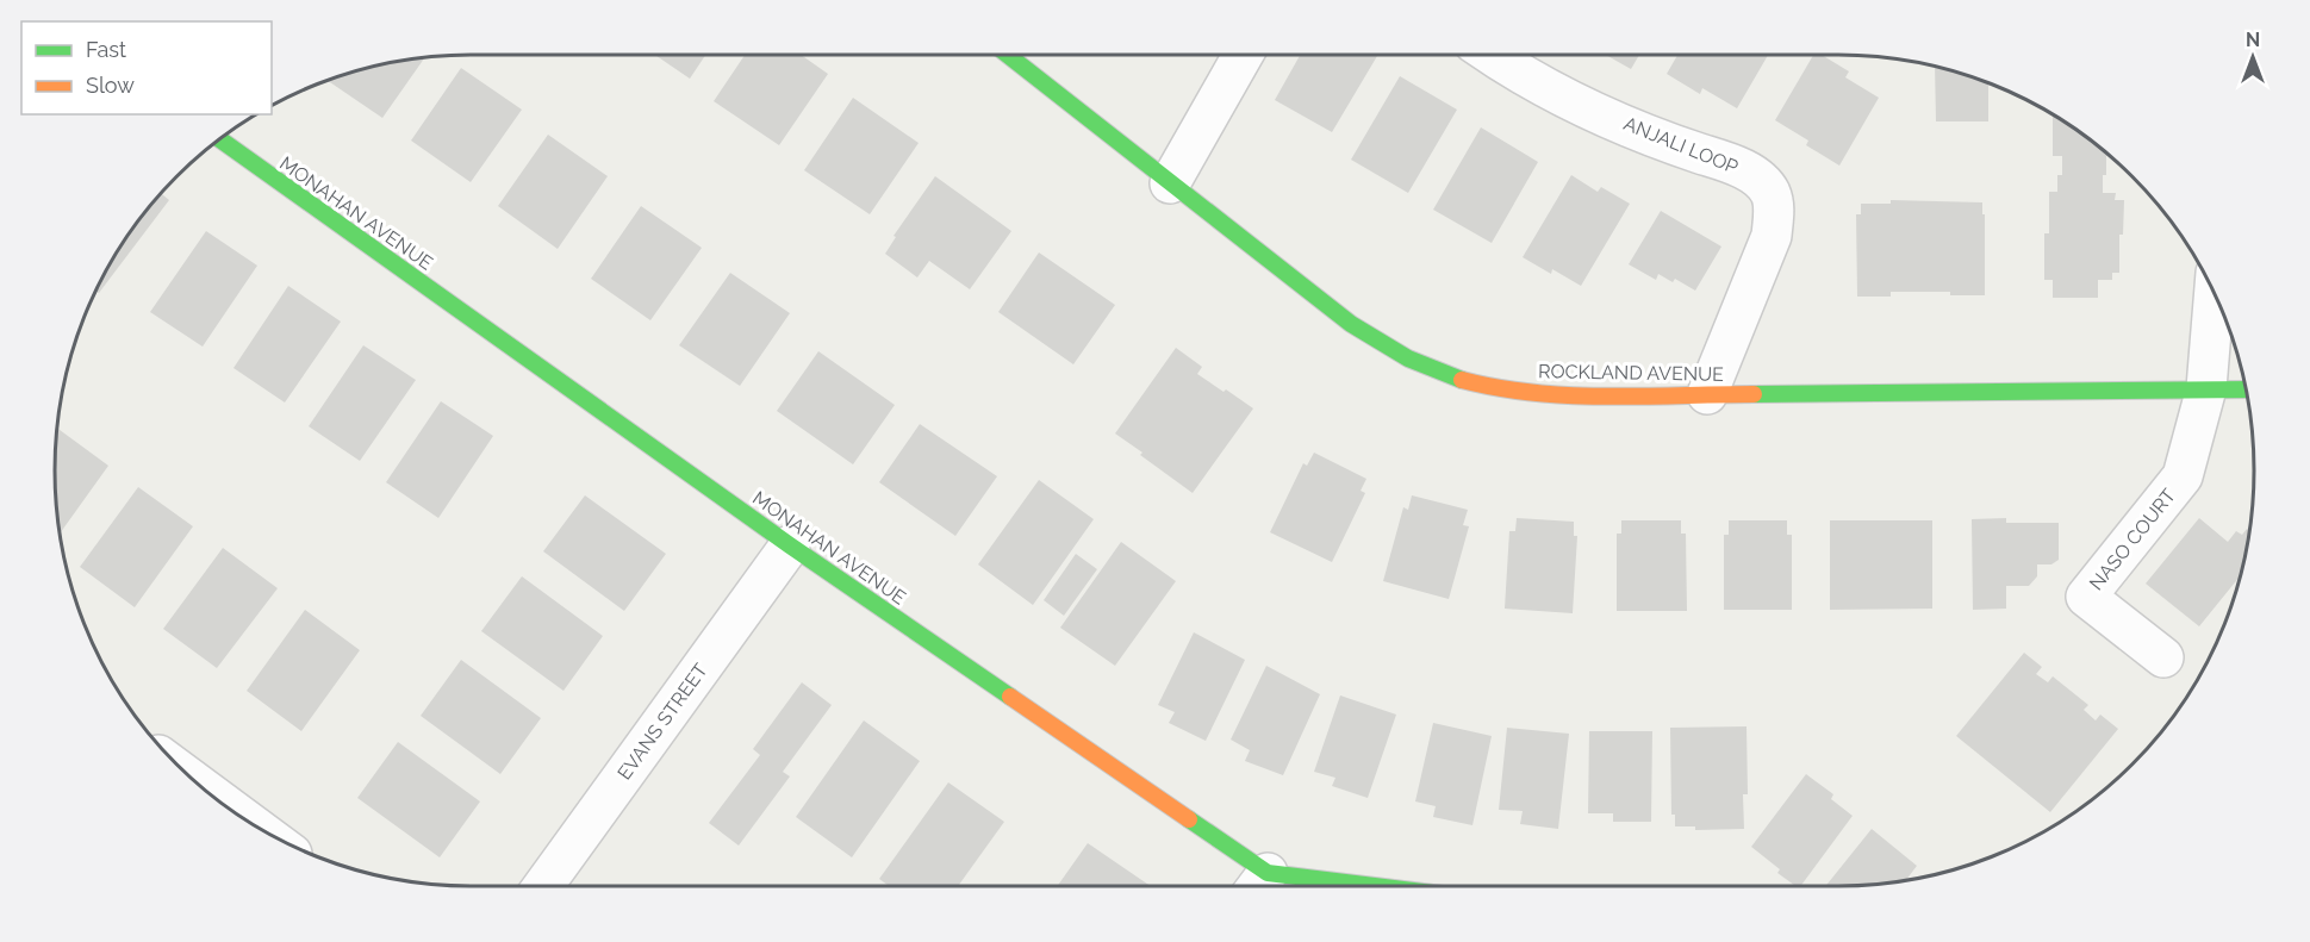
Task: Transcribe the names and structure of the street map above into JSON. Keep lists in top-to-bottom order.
{
  "streets": {
    "street": [
      "ANJALI LOOP",
      "MONAHAN AVENUE",
      "ROCKLAND AVENUE",
      "NASO COURT",
      "EVANS STREET"
    ]
  },
  "crossings": [
    ["ANJALI LOOP", "ROCKLAND AVENUE"],
    ["MONAHAN AVENUE", "EVANS STREET"],
    ["ROCKLAND AVENUE", "NASO COURT"]
  ],
  "legend": ["Fast", "Slow"],
  "north": "top"
}
